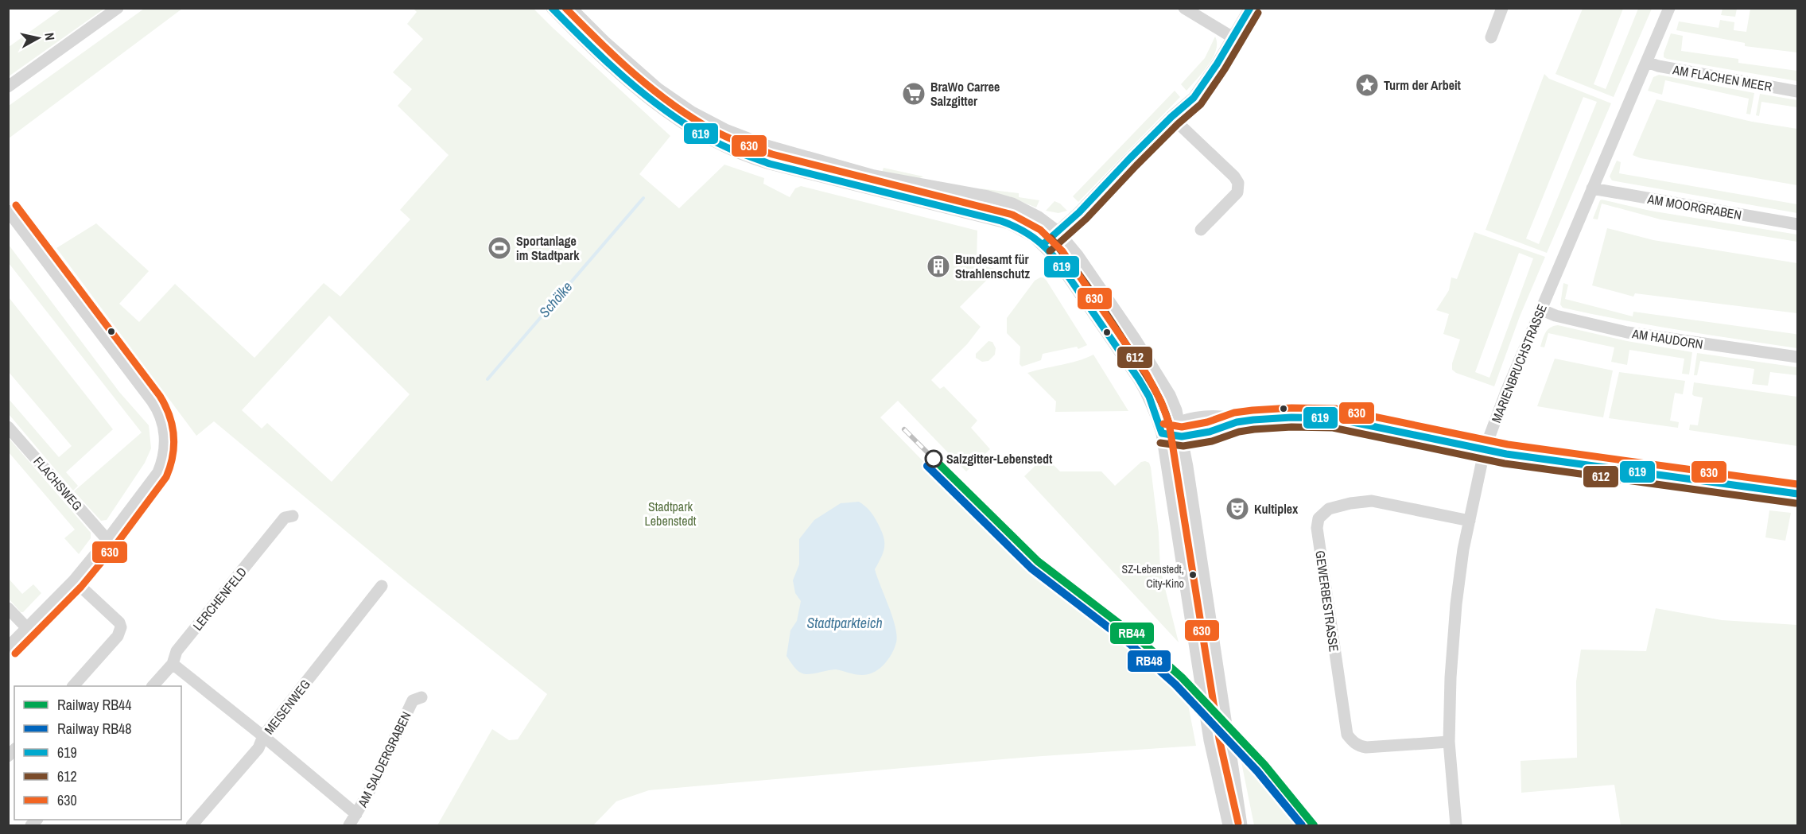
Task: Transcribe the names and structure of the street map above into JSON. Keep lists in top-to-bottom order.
{
  "streets": {
    "street": [
      "AM FLACHEN MEER",
      "AM MOORGRABEN",
      "AM HAUDORN",
      "MARIENBRUCHSTRASSE",
      "FLACHSWEG",
      "LERCHENFELD",
      "GEWERBESTRASSE",
      "MEISENWEG",
      "AM SALDERGRABEN"
    ]
  },
  "crossings": [
    ["AM FLACHEN MEER", "MARIENBRUCHSTRASSE"],
    ["AM MOORGRABEN", "MARIENBRUCHSTRASSE"],
    ["AM HAUDORN", "MARIENBRUCHSTRASSE"],
    ["MARIENBRUCHSTRASSE", "GEWERBESTRASSE"]
  ],
  "water": ["Schölke", "Stadtparkteich"],
  "parks": ["Stadtpark Lebenstedt"],
  "places": {
    "place": ["Turm der Arbeit"],
    "supermarket": ["BraWo Carree Salzgitter"],
    "sports": ["Sportanlage im Stadtpark"],
    "building": ["Bundesamt für Strahlenschutz"],
    "other": ["Salzgitter-Lebenstedt", "SZ-Lebenstedt, City-Kino"],
    "theatre": ["Kultiplex"]
  },
  "lines": [
    "transit line 619",
    "transit line 630",
    "transit line 612",
    "rail line RB44",
    "rail line RB48"
  ],
  "legend": [
    "Railway RB44",
    "Railway RB48",
    "619",
    "612",
    "630"
  ],
  "north": "right"
}
